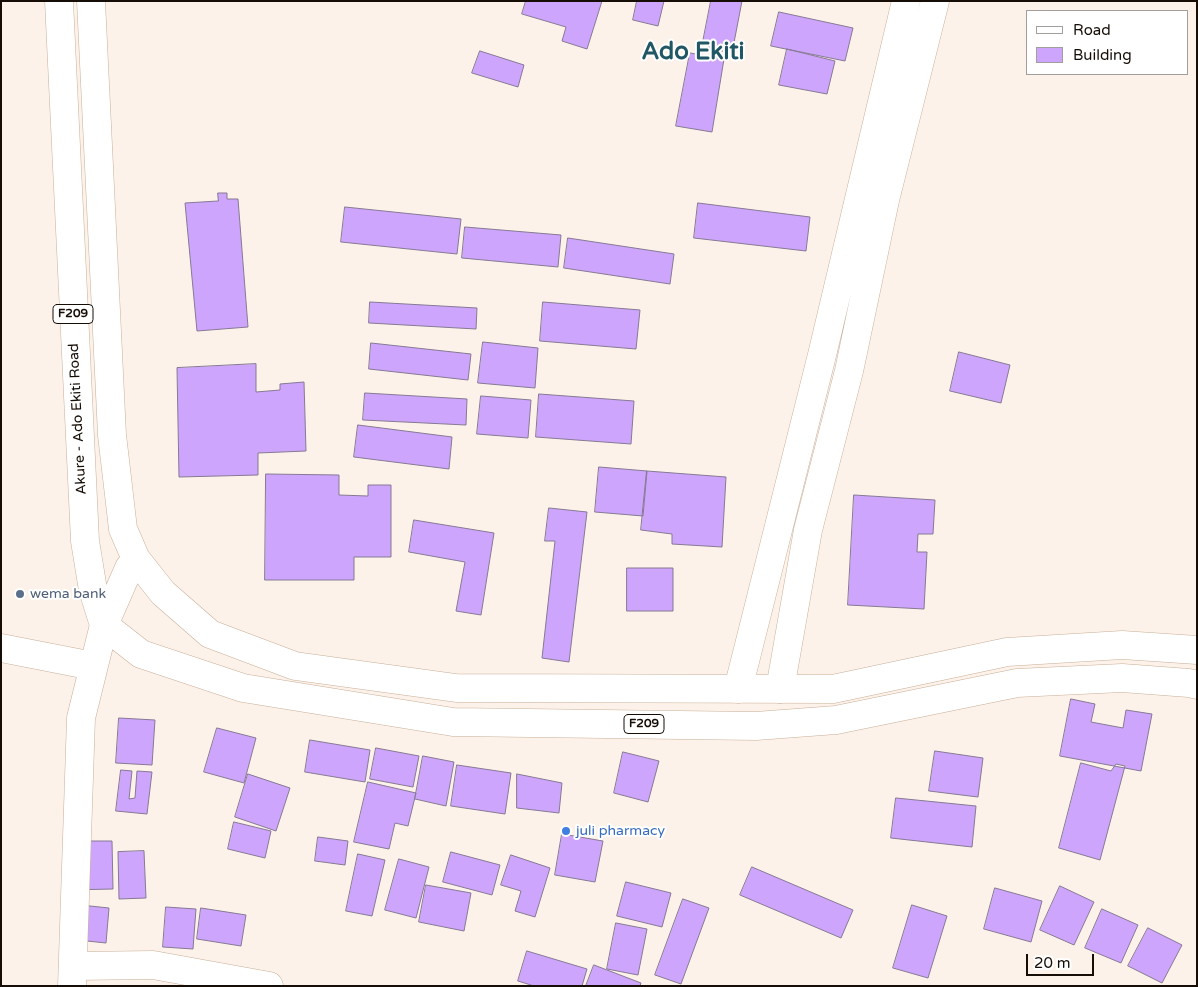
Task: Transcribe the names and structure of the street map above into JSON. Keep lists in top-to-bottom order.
{
  "streets": {
    "main road": ["F209", "Akure - Ado Ekiti Road"]
  },
  "crossings": [
    ["F209", "Akure - Ado Ekiti Road"]
  ],
  "districts": ["Ado Ekiti"],
  "places": ["wema bank", "juli pharmacy"],
  "legend": ["Road", "Building"],
  "scale_bar": "20 m"
}
